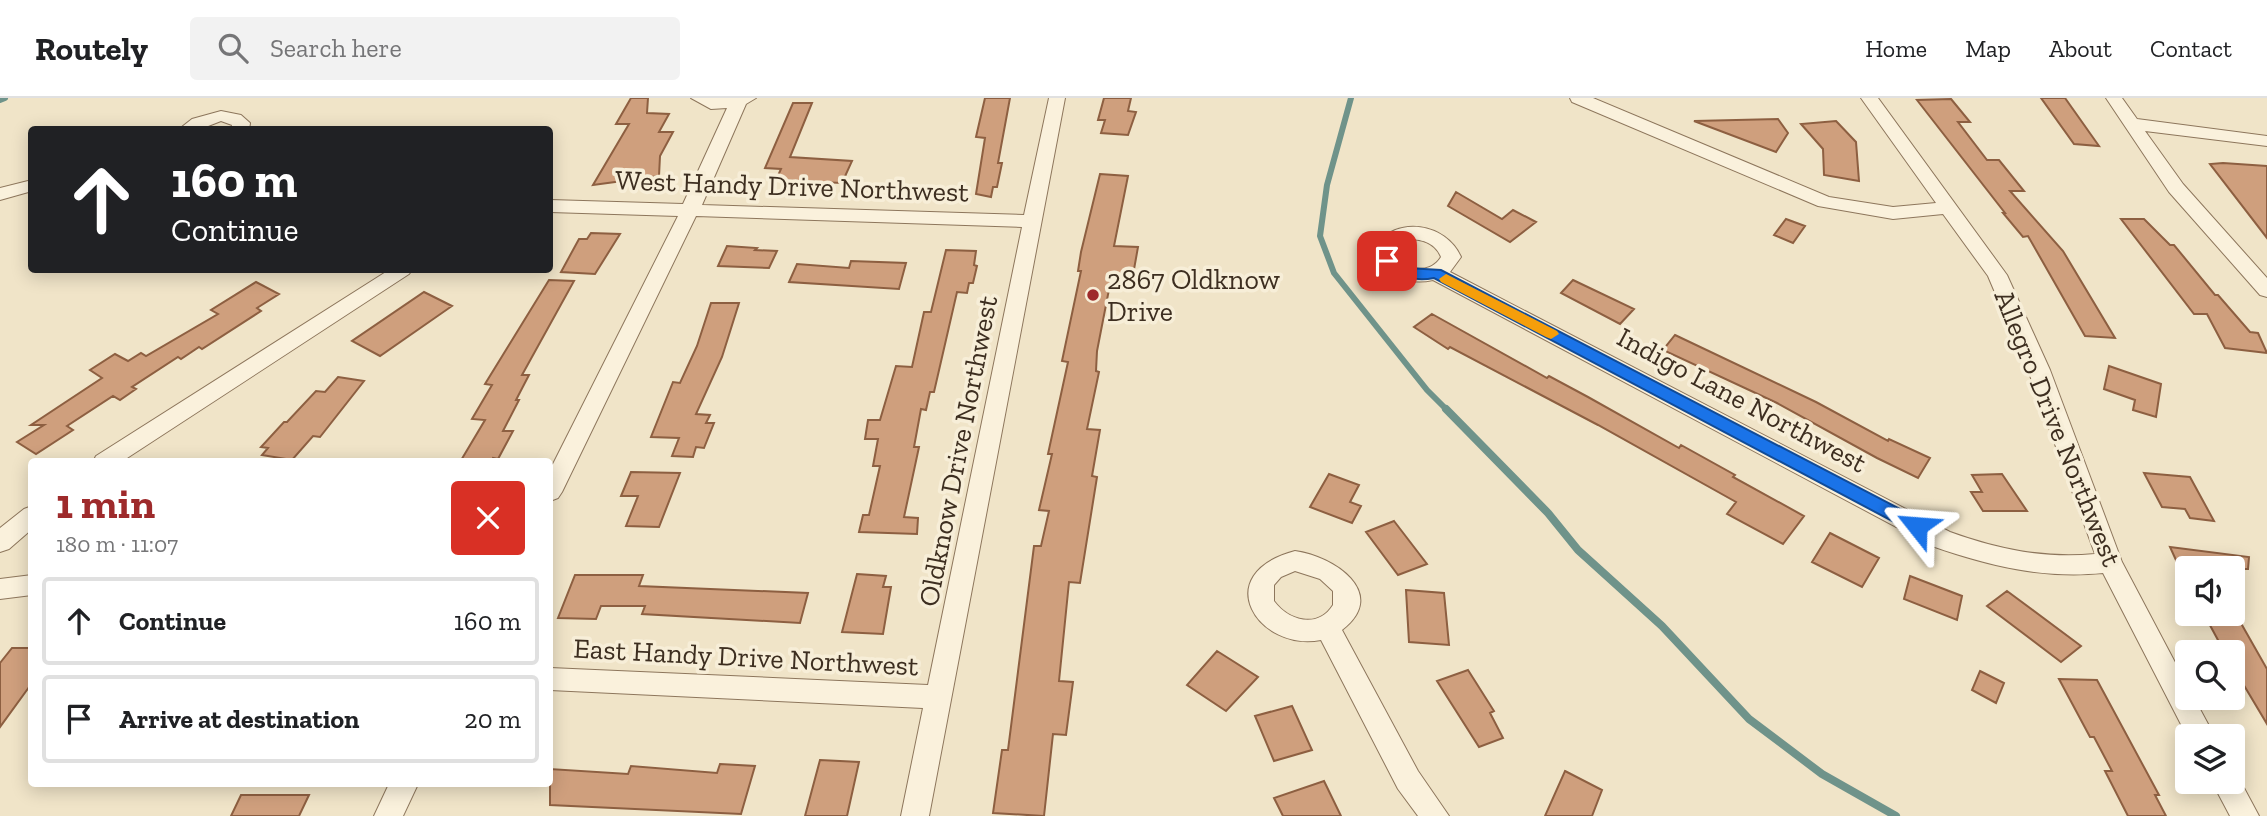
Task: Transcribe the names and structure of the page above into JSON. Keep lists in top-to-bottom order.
{
  "streets": {
    "street": [
      "West Handy Drive Northwest",
      "Indigo Lane Northwest",
      "Allegro Drive Northwest",
      "Oldknow Drive Northwest",
      "East Handy Drive Northwest"
    ]
  },
  "crossings": [
    ["West Handy Drive Northwest", "Oldknow Drive Northwest"],
    ["Indigo Lane Northwest", "Allegro Drive Northwest"],
    ["Oldknow Drive Northwest", "East Handy Drive Northwest"]
  ],
  "places": ["2867 Oldknow Drive"],
  "page": {
    "header": "Routely",
    "search": "Search here",
    "nav": [
      "Home",
      "Map",
      "About",
      "Contact"
    ],
    "turn": ["160 m", "Continue"],
    "heading": ["1 min", "180 m · 11:07"],
    "list": [
      {
        "name": "Continue",
        "value": "160 m"
      },
      {
        "name": "Arrive at destination",
        "value": "20 m"
      }
    ]
  }
}
